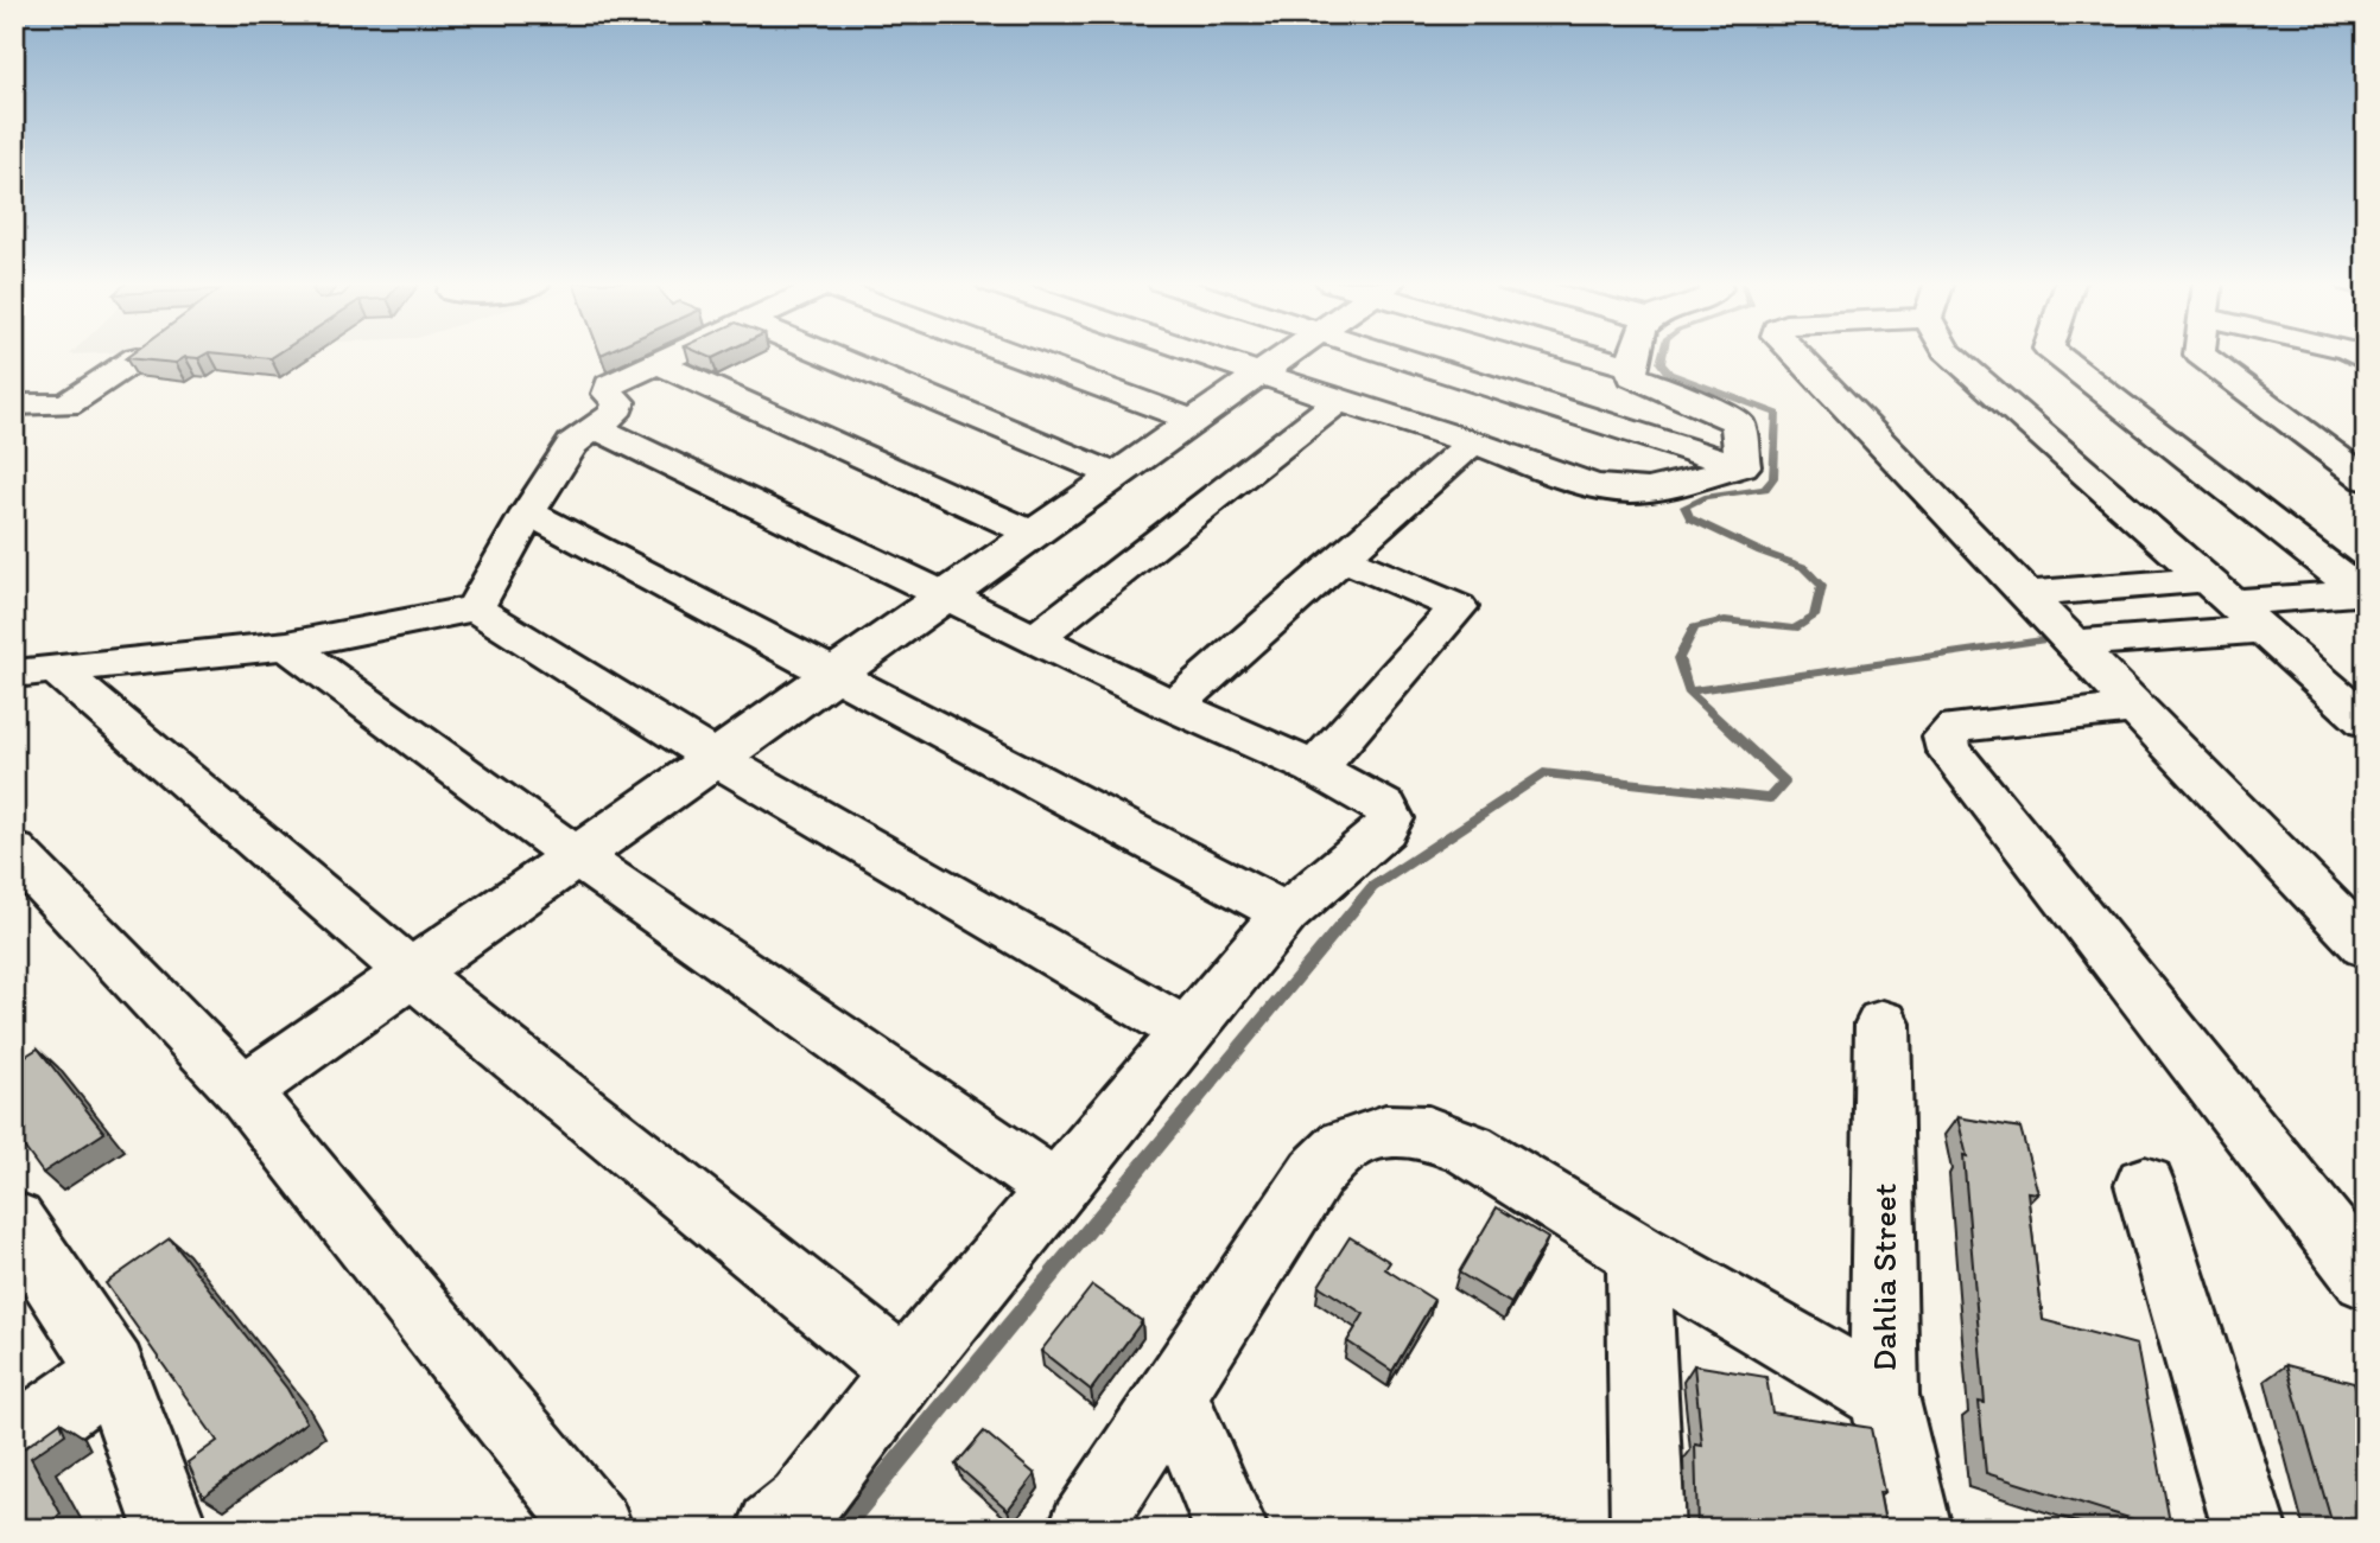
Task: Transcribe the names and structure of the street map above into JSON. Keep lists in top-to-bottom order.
{
  "streets": {
    "street": ["Dahlia Street"]
  }
}
